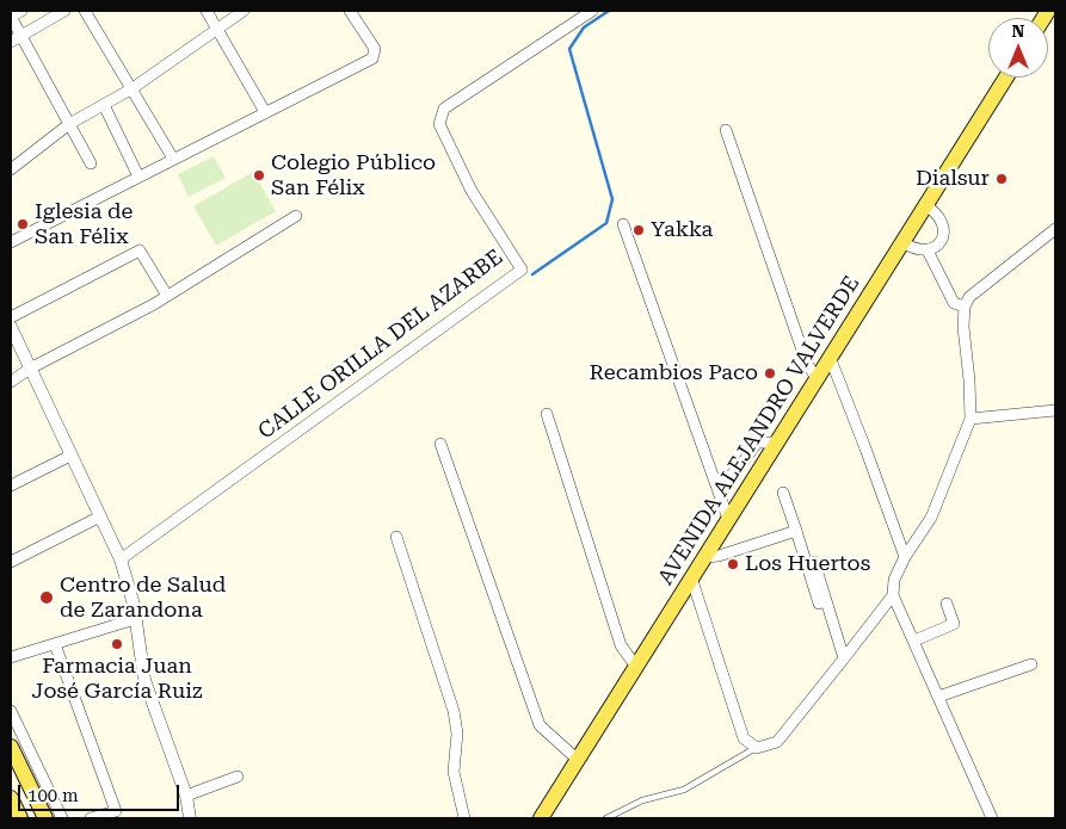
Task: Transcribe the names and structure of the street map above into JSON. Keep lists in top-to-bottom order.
{
  "streets": {
    "main road": ["AVENIDA ALEJANDRO VALVERDE"],
    "street": ["CALLE ORILLA DEL AZARBE"]
  },
  "places": [
    "Colegio Público San Félix",
    "Dialsur",
    "Iglesia de San Félix",
    "Yakka",
    "Recambios Paco",
    "Los Huertos",
    "Centro de Salud de Zarandona",
    "Farmacia Juan José García Ruiz"
  ],
  "scale_bar": "100 m",
  "north": "top"
}
